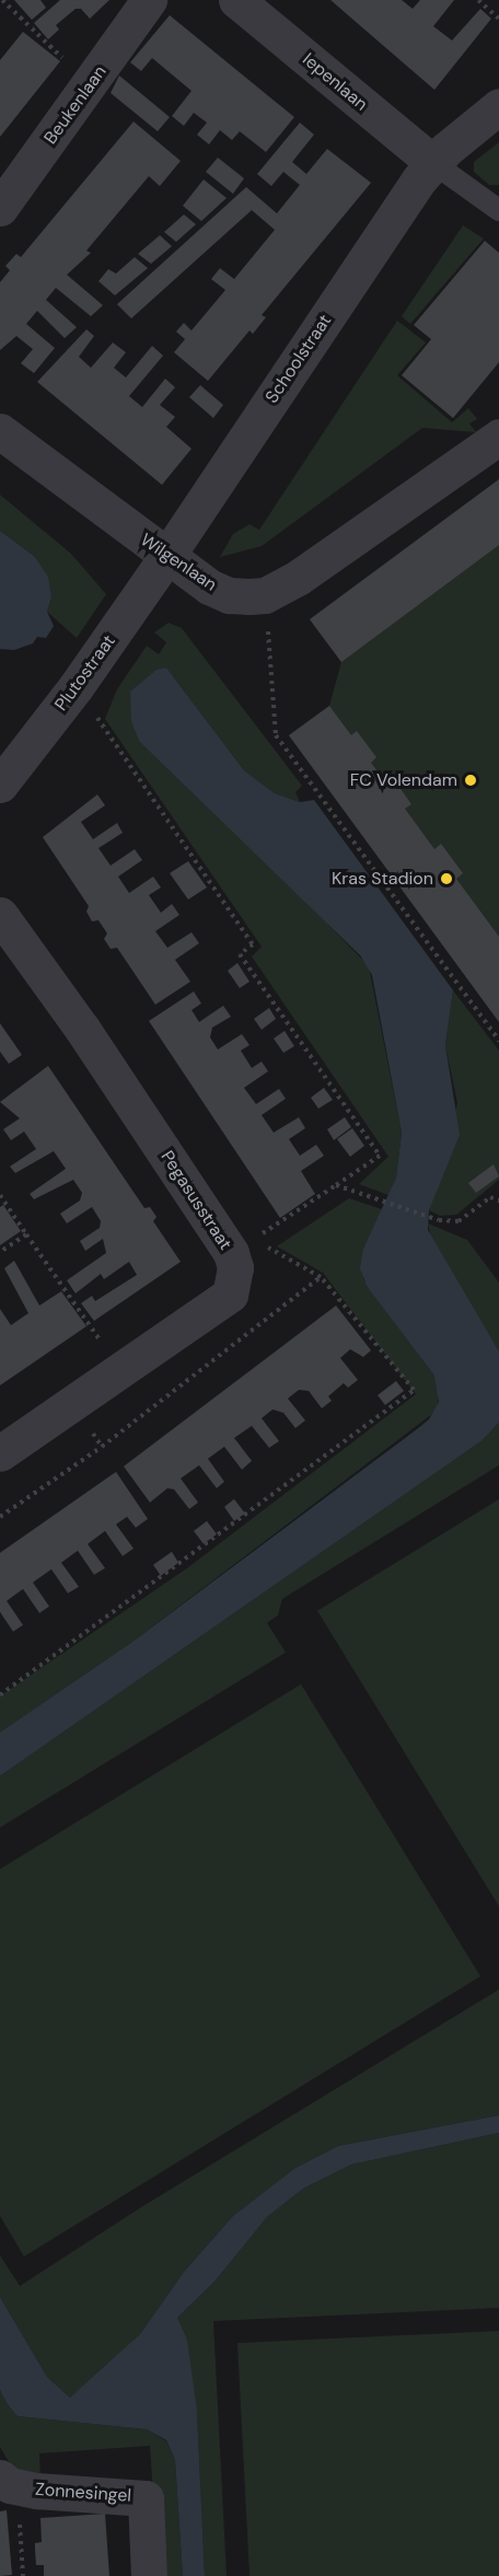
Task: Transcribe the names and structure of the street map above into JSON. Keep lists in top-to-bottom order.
{
  "streets": {
    "street": [
      "Iepenlaan",
      "Beukenlaan",
      "Schoolstraat",
      "Wilgenlaan",
      "Plutostraat",
      "Pegasusstraat",
      "Zonnesingel"
    ]
  },
  "crossings": [
    ["Iepenlaan", "Schoolstraat"],
    ["Schoolstraat", "Wilgenlaan"],
    ["Schoolstraat", "Plutostraat"],
    ["Wilgenlaan", "Plutostraat"]
  ],
  "places": ["FC Volendam", "Kras Stadion"]
}
